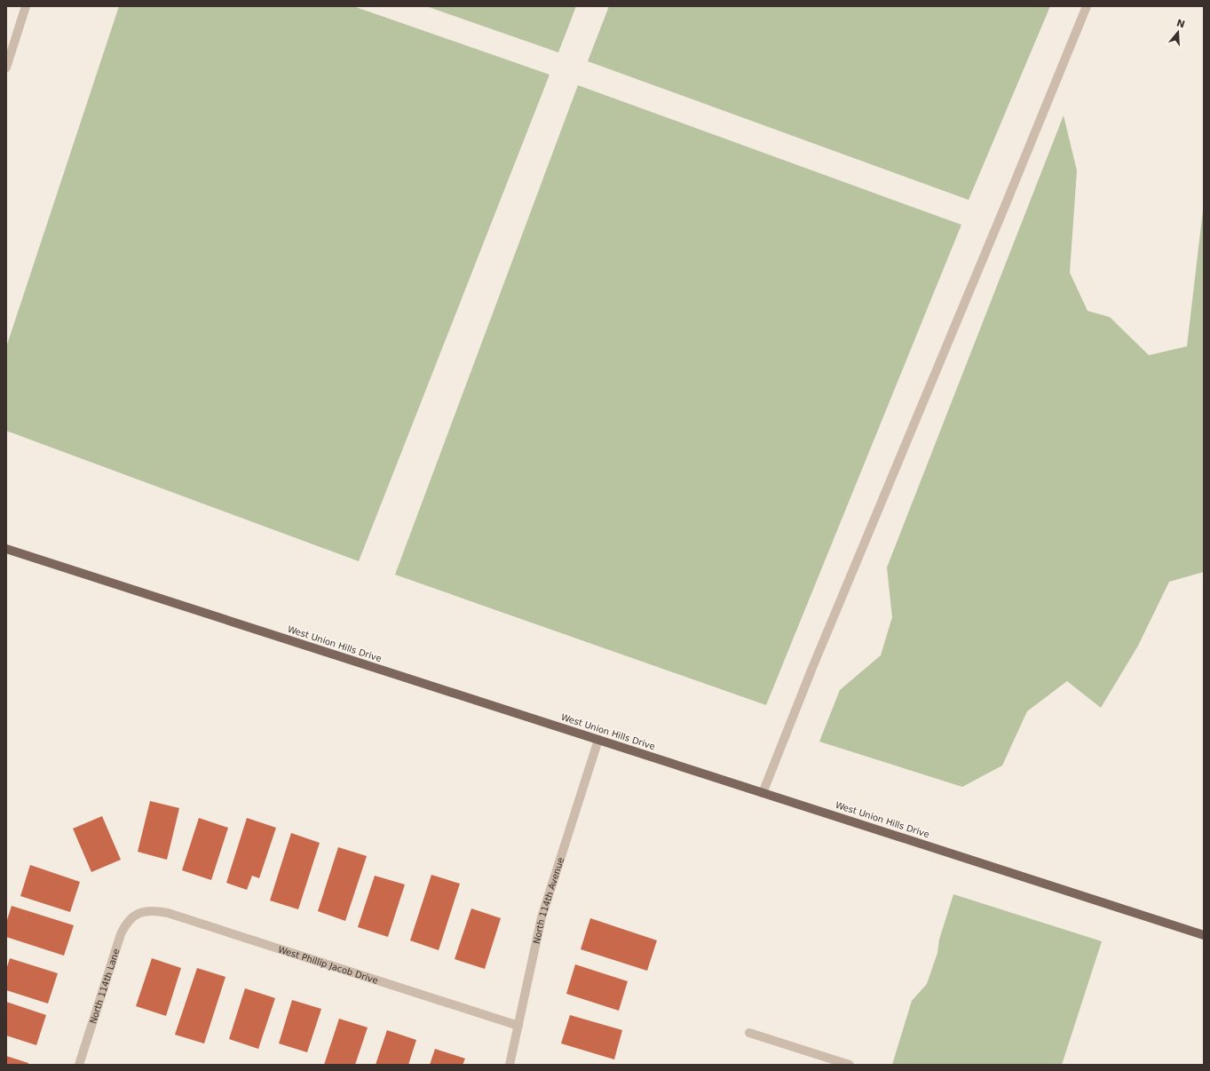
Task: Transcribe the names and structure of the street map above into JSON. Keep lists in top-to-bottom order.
{
  "streets": {
    "main road": ["West Union Hills Drive"],
    "street": ["North 114th Avenue", "West Phillip Jacob Drive", "North 114th Lane"]
  },
  "crossings": [
    ["West Union Hills Drive", "North 114th Avenue"],
    ["North 114th Avenue", "West Phillip Jacob Drive"],
    ["West Phillip Jacob Drive", "North 114th Lane"]
  ],
  "north": "top"
}
